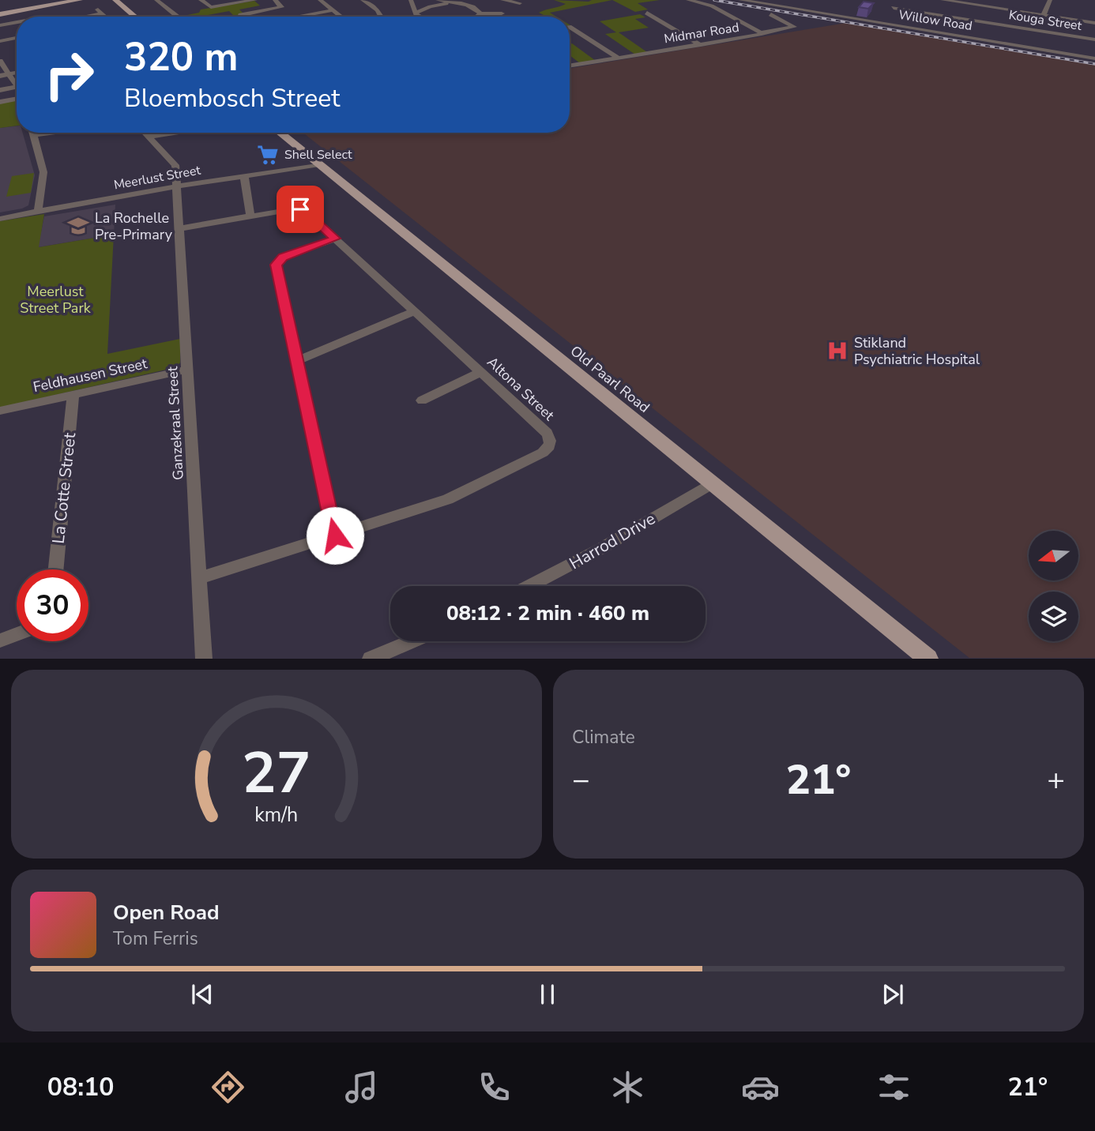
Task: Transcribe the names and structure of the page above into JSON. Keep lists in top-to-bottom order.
{
  "streets": {
    "main road": ["Old Paarl Road"],
    "street": [
      "Willow Road",
      "Kouga Street",
      "Midmar Road",
      "Meerlust Street",
      "Feldhausen Street",
      "Altona Street",
      "Ganzekraal Street",
      "La Cotte Street",
      "Harrod Drive"
    ]
  },
  "crossings": [
    ["Meerlust Street", "Old Paarl Road"],
    ["Meerlust Street", "Ganzekraal Street"],
    ["Feldhausen Street", "Ganzekraal Street"],
    ["Feldhausen Street", "La Cotte Street"],
    ["Old Paarl Road", "Harrod Drive"],
    ["Altona Street", "Ganzekraal Street"]
  ],
  "parks": ["Meerlust Street Park"],
  "places": {
    "supermarket": ["Shell Select"],
    "school or university": ["La Rochelle Pre-Primary"],
    "hospital": ["Stikland Psychiatric Hospital"]
  },
  "north": "left",
  "page": {
    "turn": ["320 m", "Bloembosch Street"],
    "limit": "30",
    "trip": "08:12 · 2 min · 460 m",
    "tile": "Climate",
    "heat": ["−", "21°", "+"],
    "song": ["Open Road", "Tom Ferris"],
    "tabs": ["08:10", "21°"],
    "gauge": ["27", "km/h"]
  }
}
